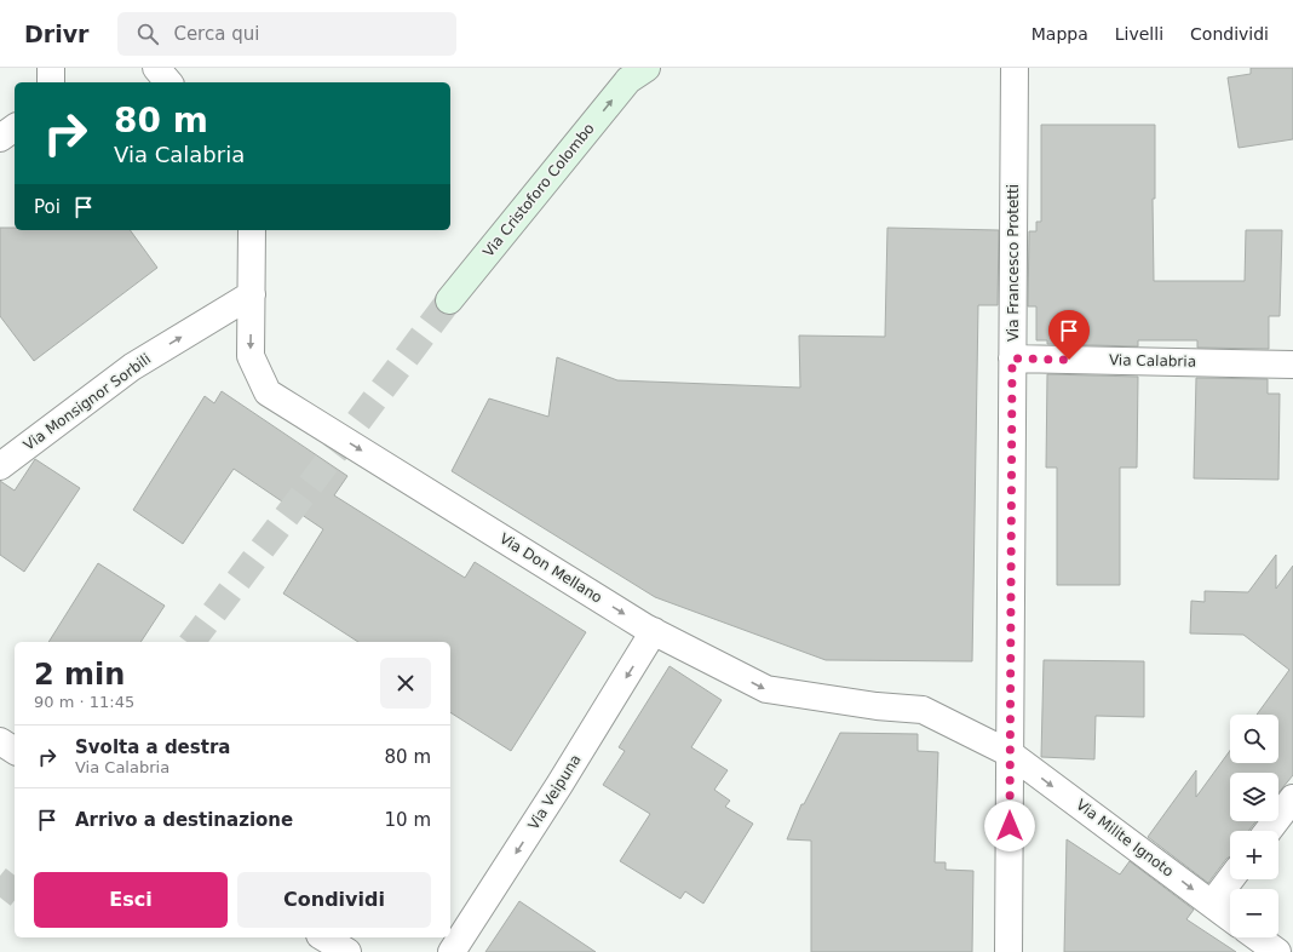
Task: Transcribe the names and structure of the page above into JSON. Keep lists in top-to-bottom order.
{
  "streets": {
    "main road": ["Via Cristoforo Colombo"],
    "street": [
      "Via Francesco Protetti",
      "Via Calabria",
      "Via Monsignor Sorbili",
      "Via Don Mellano",
      "Via Veipuna",
      "Via Milite Ignoto"
    ]
  },
  "crossings": [
    ["Via Francesco Protetti", "Via Calabria"],
    ["Via Francesco Protetti", "Via Don Mellano"],
    ["Via Francesco Protetti", "Via Milite Ignoto"],
    ["Via Monsignor Sorbili", "Via Don Mellano"],
    ["Via Don Mellano", "Via Veipuna"],
    ["Via Don Mellano", "Via Milite Ignoto"]
  ],
  "one_way": [
    "Via Cristoforo Colombo",
    "Via Monsignor Sorbili",
    "Via Don Mellano",
    "Via Veipuna",
    "Via Milite Ignoto"
  ],
  "page": {
    "header": "Drivr",
    "search": "Cerca qui",
    "nav": ["Mappa", "Livelli", "Condividi"],
    "turn": ["80 m", "Via Calabria"],
    "then": "Poi",
    "heading": ["2 min", "90 m · 11:45"],
    "map_buttons": ["+", "−"],
    "list": [
      {
        "name": "Svolta a destra",
        "note": "Via Calabria",
        "value": "80 m"
      },
      {
        "name": "Arrivo a destinazione",
        "value": "10 m"
      }
    ],
    "buttons": ["Esci", "Condividi"]
  }
}
